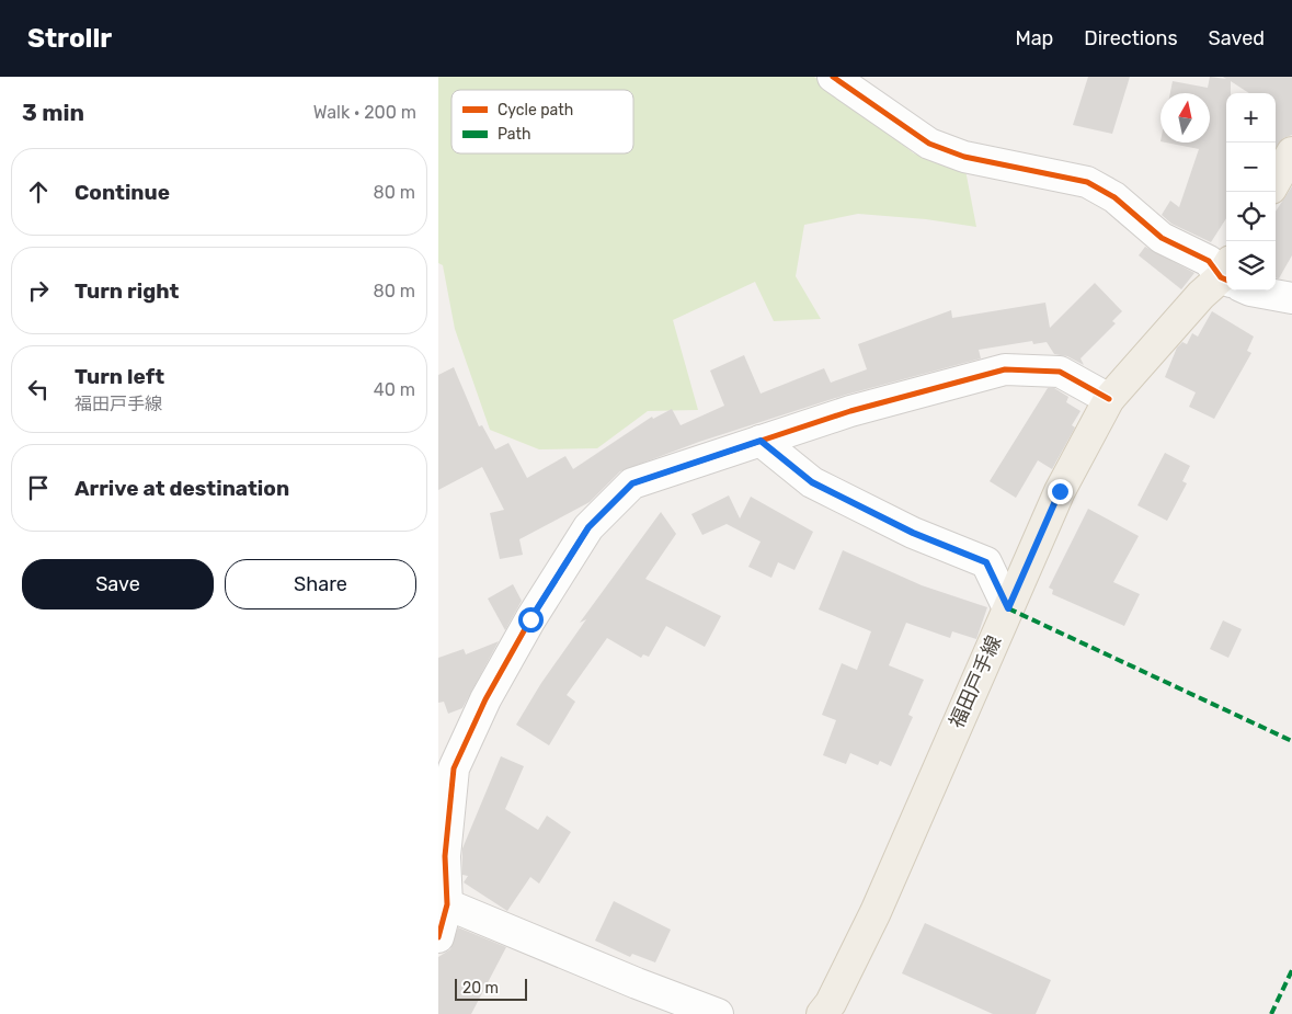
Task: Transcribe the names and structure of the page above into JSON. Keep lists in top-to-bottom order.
{
  "streets": {
    "main road": ["福田戸手線"]
  },
  "legend": ["Cycle path", "Path"],
  "scale_bar": "20 m",
  "north": "top",
  "page": {
    "header": "Strollr",
    "nav": ["Map", "Directions", "Saved"],
    "heading": ["3 min", "Walk · 200 m"],
    "map_buttons": ["+", "−"],
    "list": [
      ["Continue", "80 m"],
      ["Turn right", "80 m"],
      ["Turn left", "福田戸手線", "40 m"],
      "Arrive at destination"
    ],
    "buttons": ["Save", "Share"],
    "scale": "20 m"
  }
}
